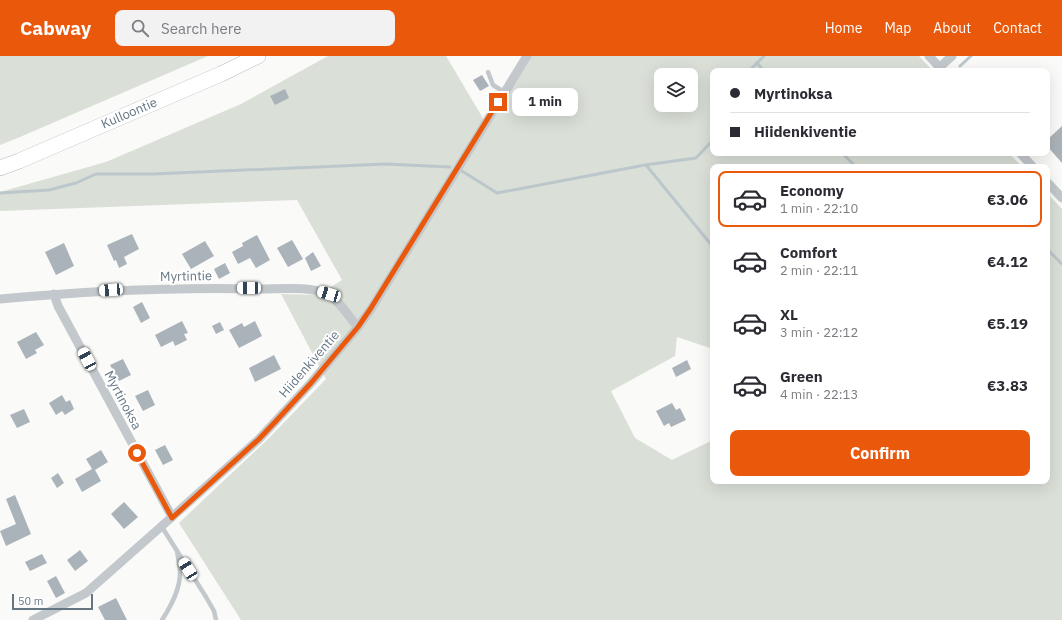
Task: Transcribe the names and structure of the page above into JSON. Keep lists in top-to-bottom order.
{
  "streets": {
    "main road": ["Kulloontie"],
    "street": ["Myrtintie", "Hiidenkiventie", "Myrtinoksa"]
  },
  "crossings": [
    ["Myrtintie", "Hiidenkiventie"],
    ["Myrtintie", "Myrtinoksa"],
    ["Hiidenkiventie", "Myrtinoksa"]
  ],
  "scale_bar": "50 m",
  "page": {
    "header": "Cabway",
    "search": "Search here",
    "nav": [
      "Home",
      "Map",
      "About",
      "Contact"
    ],
    "banner": ["Myrtinoksa", "Hiidenkiventie"],
    "bubble": "1 min",
    "list": [
      {
        "name": "Economy",
        "note": "1 min · 22:10",
        "value": "€3.06"
      },
      {
        "name": "Comfort",
        "note": "2 min · 22:11",
        "value": "€4.12"
      },
      {
        "name": "XL",
        "note": "3 min · 22:12",
        "value": "€5.19"
      },
      {
        "name": "Green",
        "note": "4 min · 22:13",
        "value": "€3.83"
      }
    ],
    "buttons": "Confirm",
    "scale": "50 m"
  }
}
